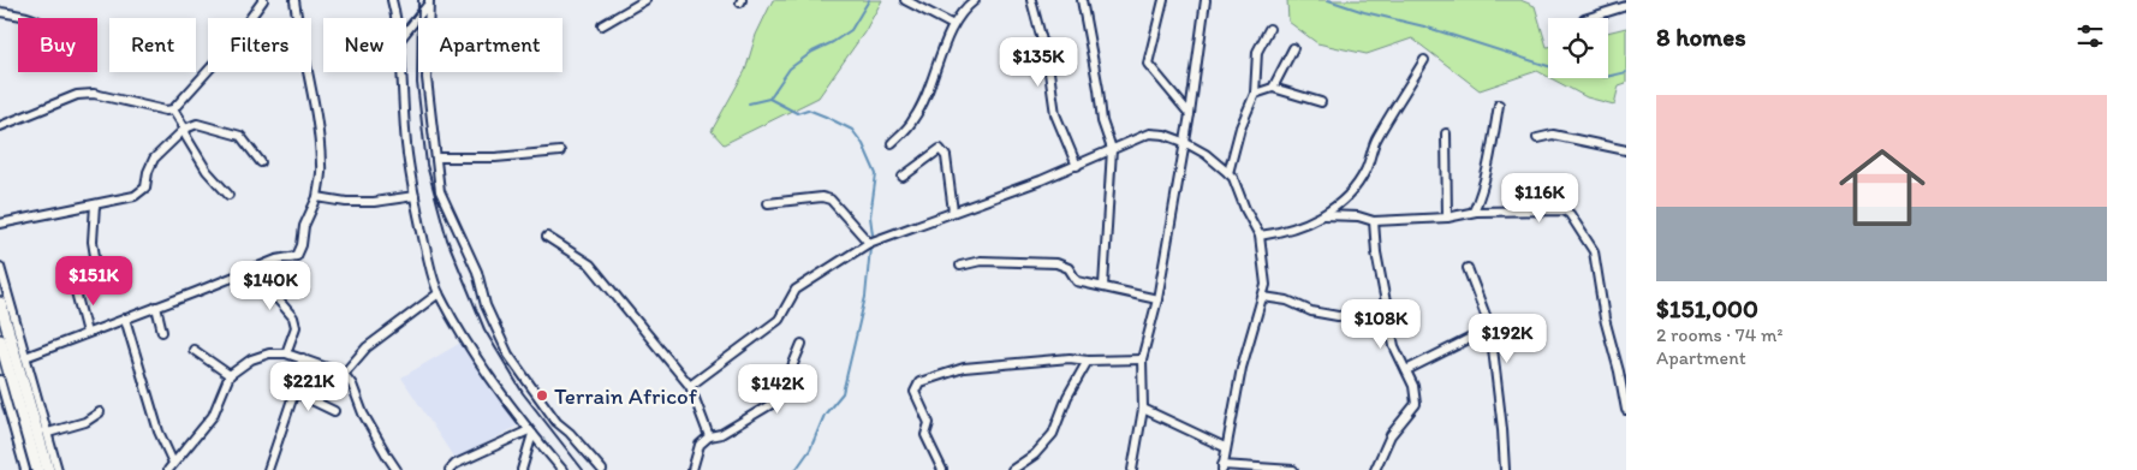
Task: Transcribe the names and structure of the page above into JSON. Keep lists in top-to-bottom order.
{
  "places": ["Terrain Africof"],
  "page": {
    "heading": "8 homes",
    "chip": [
      "Buy",
      "Rent",
      "Filters",
      "New",
      "Apartment"
    ],
    "price": [
      "$135K",
      "$116K",
      "$151K",
      "$140K",
      "$108K",
      "$192K",
      "$221K",
      "$142K"
    ],
    "list": [
      {
        "name": "$151,000",
        "note": "2 rooms · 74 m² · Apartment"
      }
    ]
  }
}
